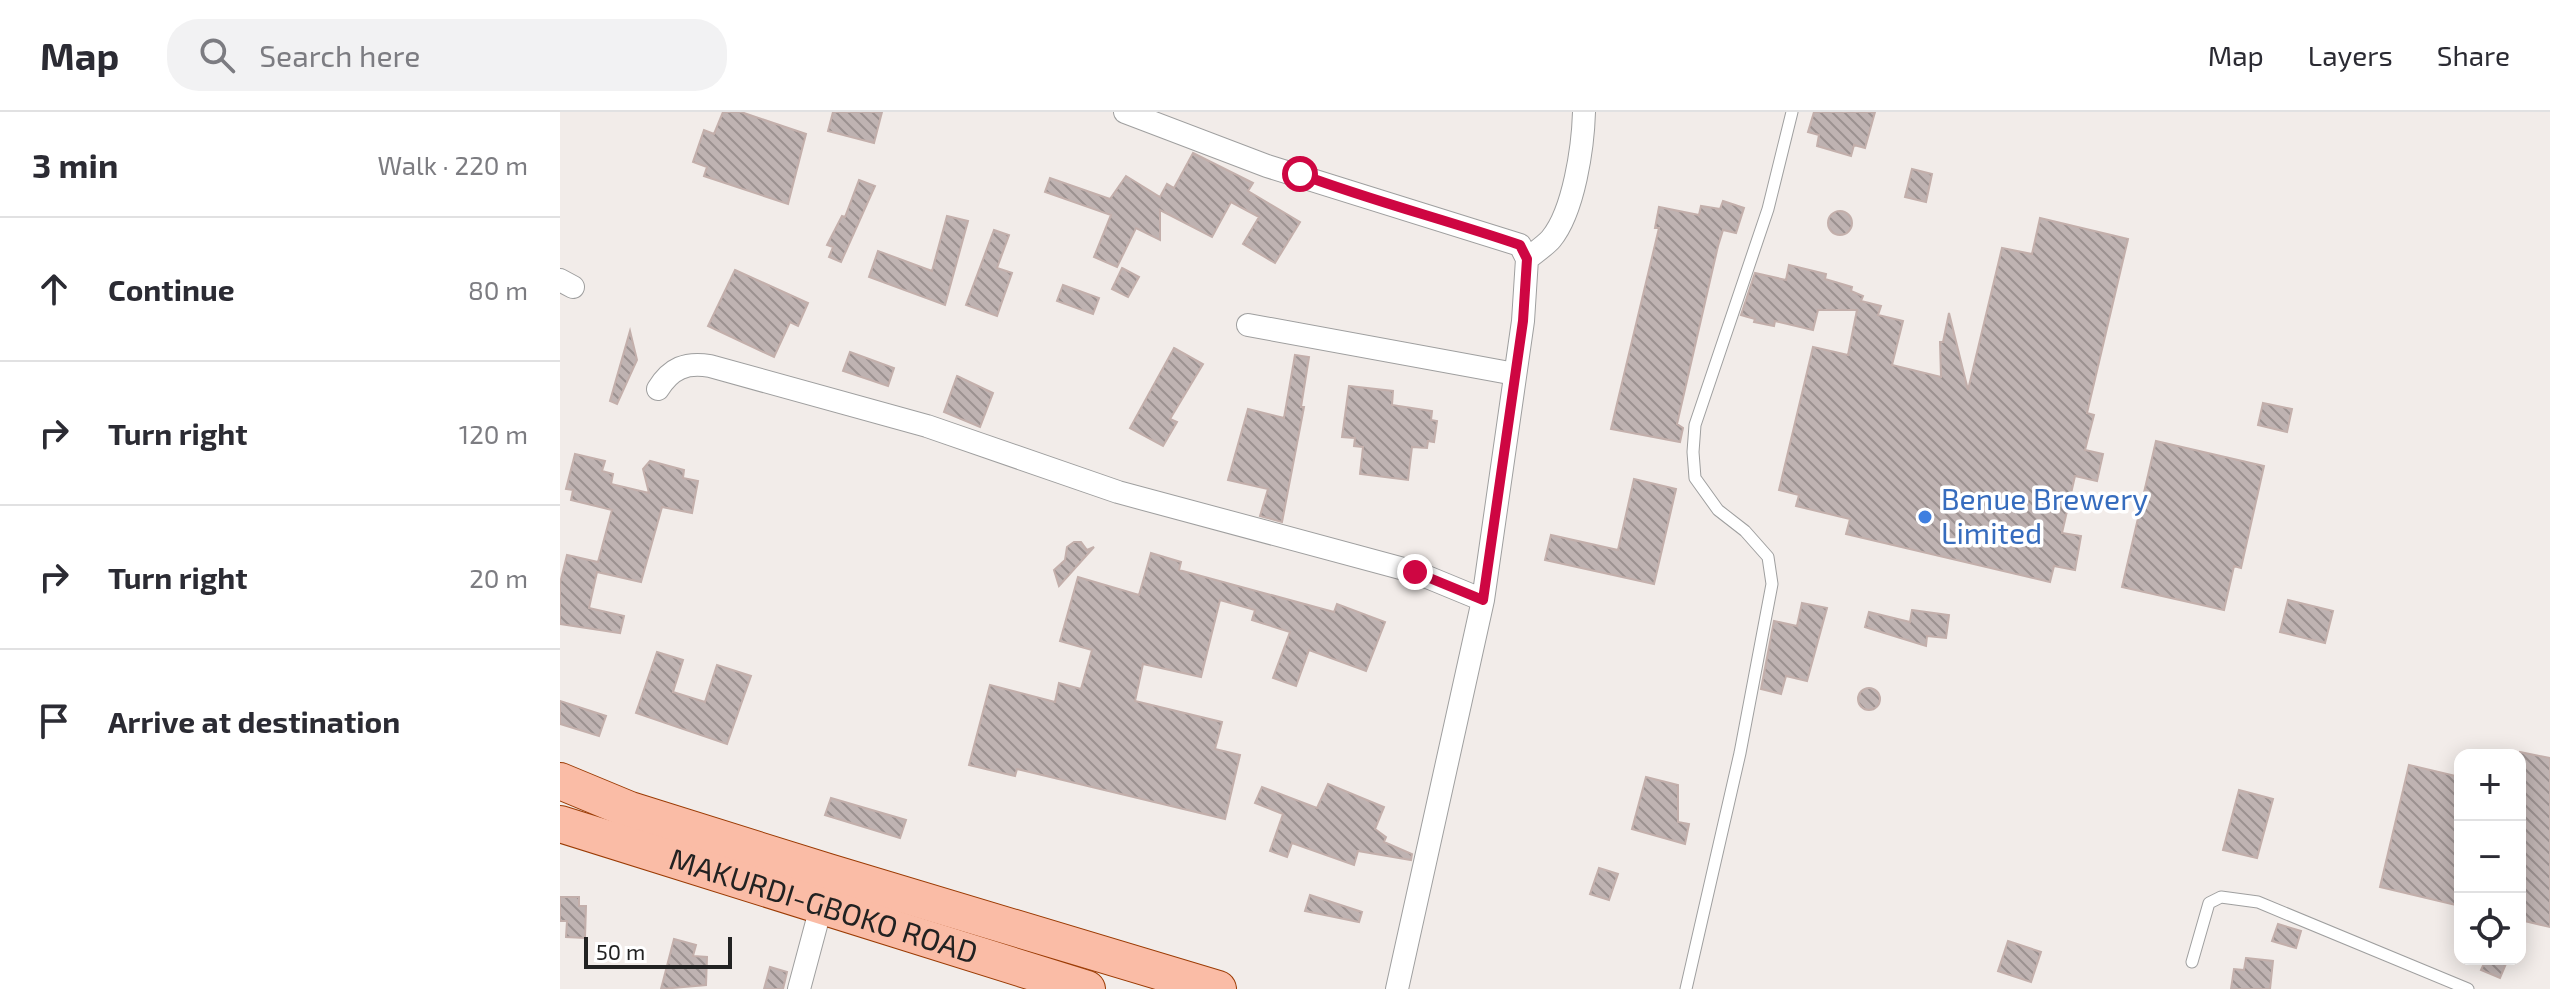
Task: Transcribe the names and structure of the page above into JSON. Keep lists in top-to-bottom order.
{
  "streets": {
    "main road": ["MAKURDI-GBOKO ROAD"]
  },
  "places": ["Benue Brewery Limited"],
  "scale_bar": "50 m",
  "page": {
    "header": "Map",
    "search": "Search here",
    "nav": ["Map", "Layers", "Share"],
    "heading": ["3 min", "Walk · 220 m"],
    "list": [
      ["Continue", "80 m"],
      ["Turn right", "120 m"],
      ["Turn right", "20 m"],
      "Arrive at destination"
    ],
    "map_buttons": ["+", "−"],
    "scale": "50 m"
  }
}
